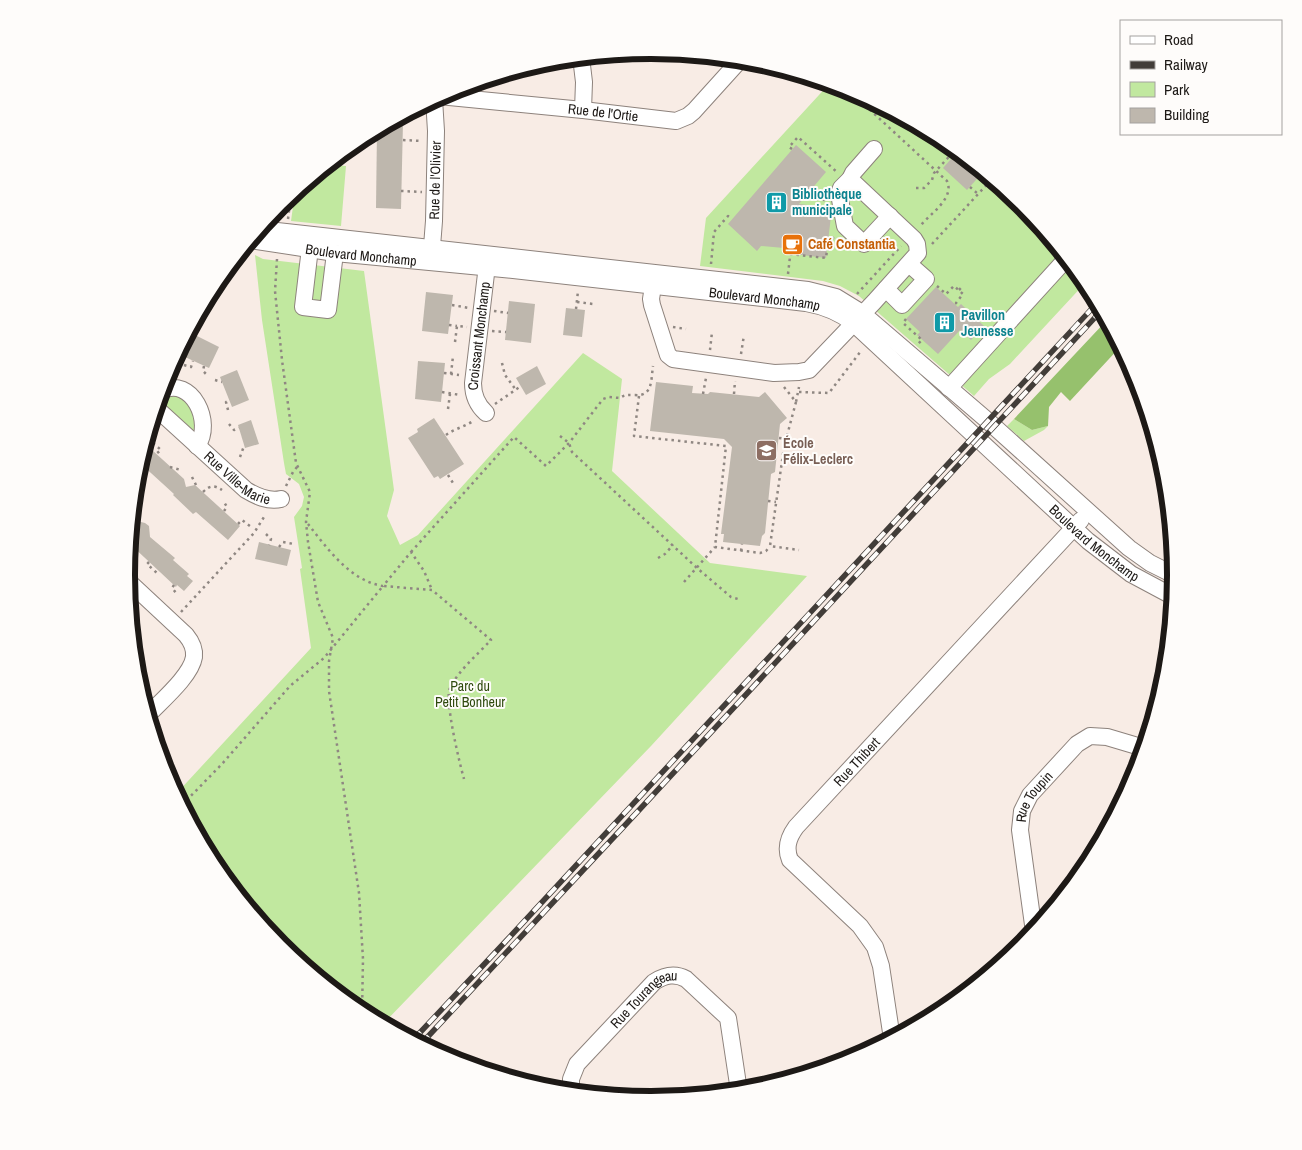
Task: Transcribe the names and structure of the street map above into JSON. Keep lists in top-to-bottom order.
{
  "streets": {
    "street": [
      "Rue de l'Ortie",
      "Rue de l'Olivier",
      "Boulevard Monchamp",
      "Croissant Monchamp",
      "Rue Ville-Marie",
      "Rue Thibert",
      "Rue Toupin",
      "Rue Tourangeau"
    ]
  },
  "crossings": [
    ["Rue de l'Olivier", "Boulevard Monchamp"],
    ["Boulevard Monchamp", "Croissant Monchamp"],
    ["Boulevard Monchamp", "Rue Thibert"]
  ],
  "parks": ["Parc du Petit Bonheur"],
  "places": {
    "building": ["Bibliothèque municipale", "Pavillon Jeunesse"],
    "cafe": ["Café Constantia"],
    "school or university": ["École Félix-Leclerc"]
  },
  "legend": [
    "Road",
    "Railway",
    "Park",
    "Building"
  ]
}
